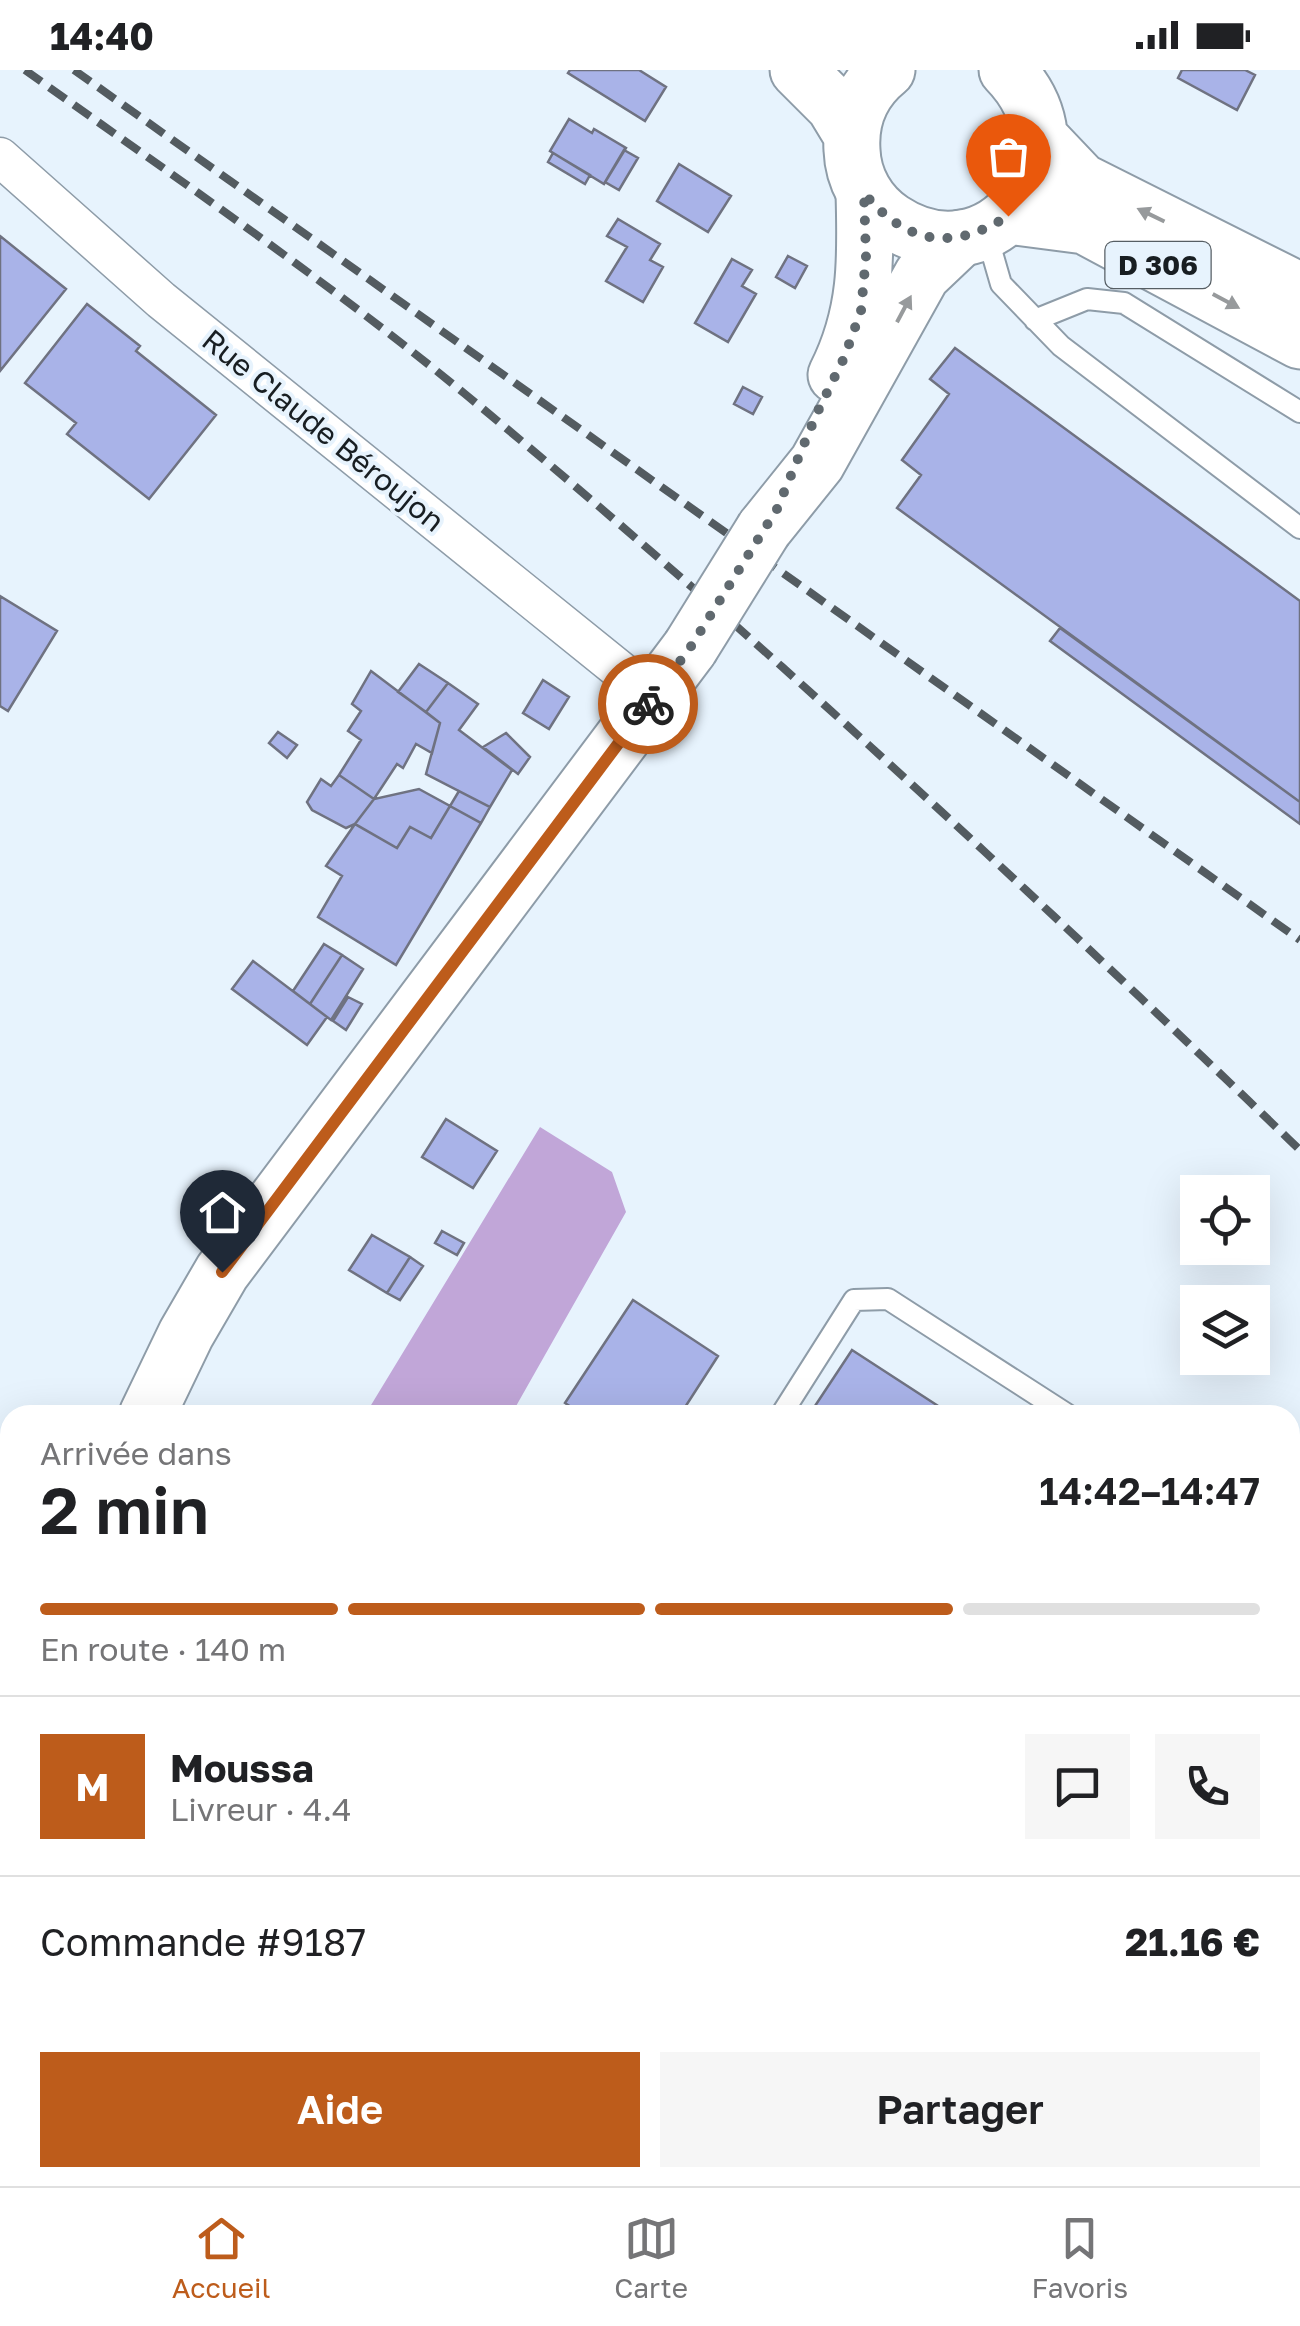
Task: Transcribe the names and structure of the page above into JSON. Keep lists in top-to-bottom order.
{
  "streets": {
    "main road": ["D 306"],
    "street": ["Rue Claude Béroujon"]
  },
  "page": {
    "status": "14:40",
    "heading": ["2 min", "Arrivée dans", "14:42–14:47"],
    "panel": [
      "Moussa",
      "Livreur · 4.4",
      "Commande #9187",
      "21.16 €"
    ],
    "bar": "En route · 140 m",
    "round": "M",
    "buttons": ["Aide", "Partager"],
    "tabs": ["Accueil", "Carte", "Favoris"]
  }
}
